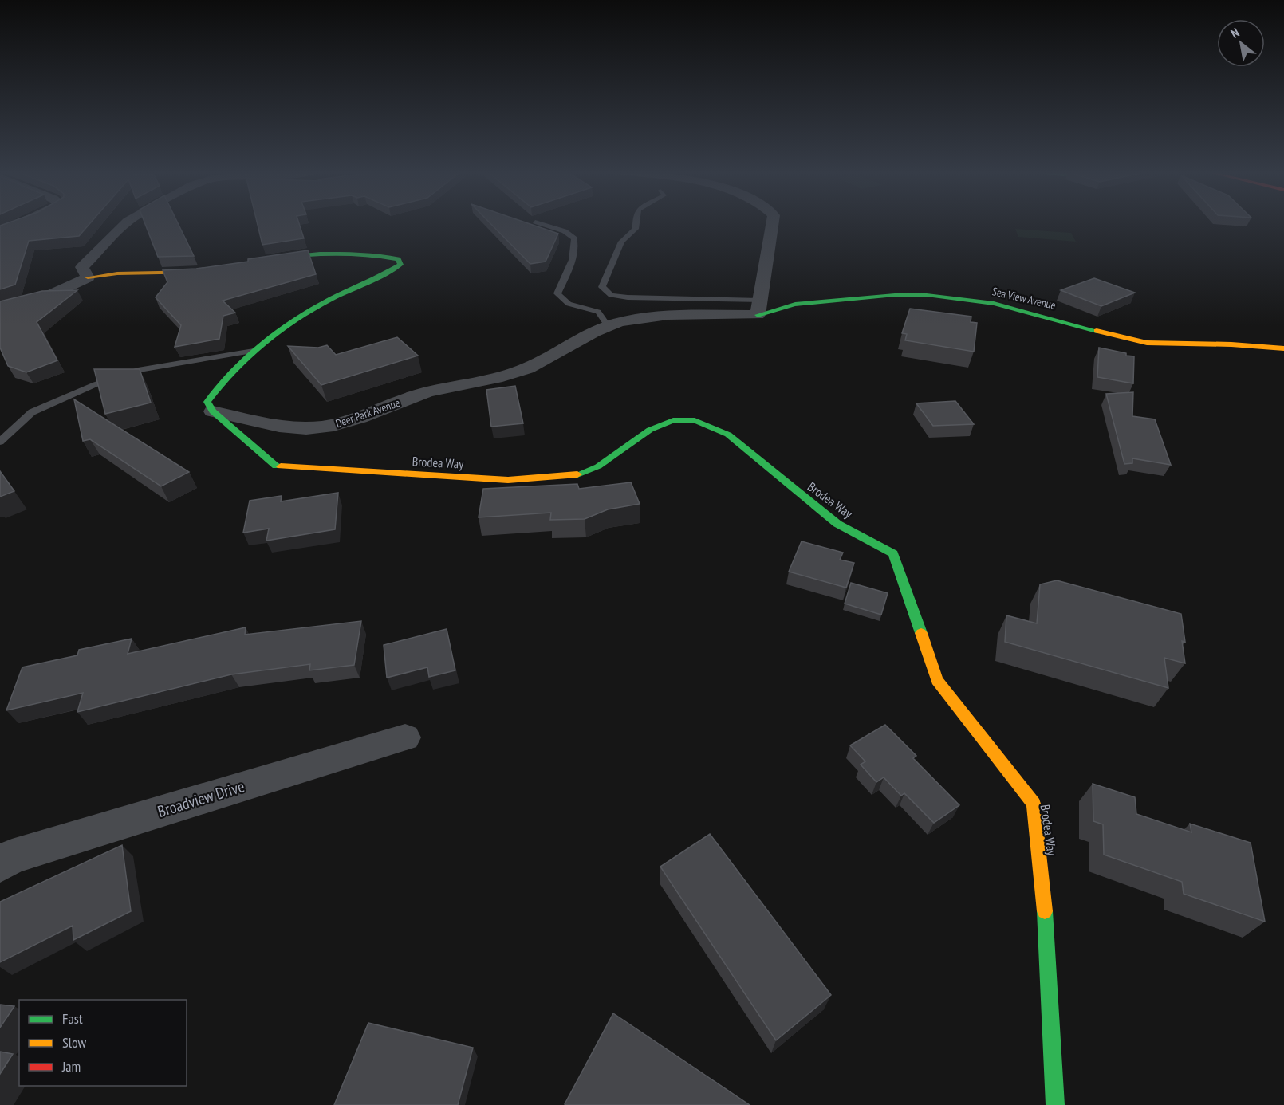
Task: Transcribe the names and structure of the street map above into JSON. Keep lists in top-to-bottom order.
{
  "streets": {
    "street": [
      "Sea View Avenue",
      "Deer Park Avenue",
      "Brodea Way",
      "Broadview Drive"
    ]
  },
  "crossings": [
    ["Sea View Avenue", "Deer Park Avenue"],
    ["Deer Park Avenue", "Brodea Way"]
  ],
  "legend": ["Fast", "Slow", "Jam"],
  "north": "top left"
}
